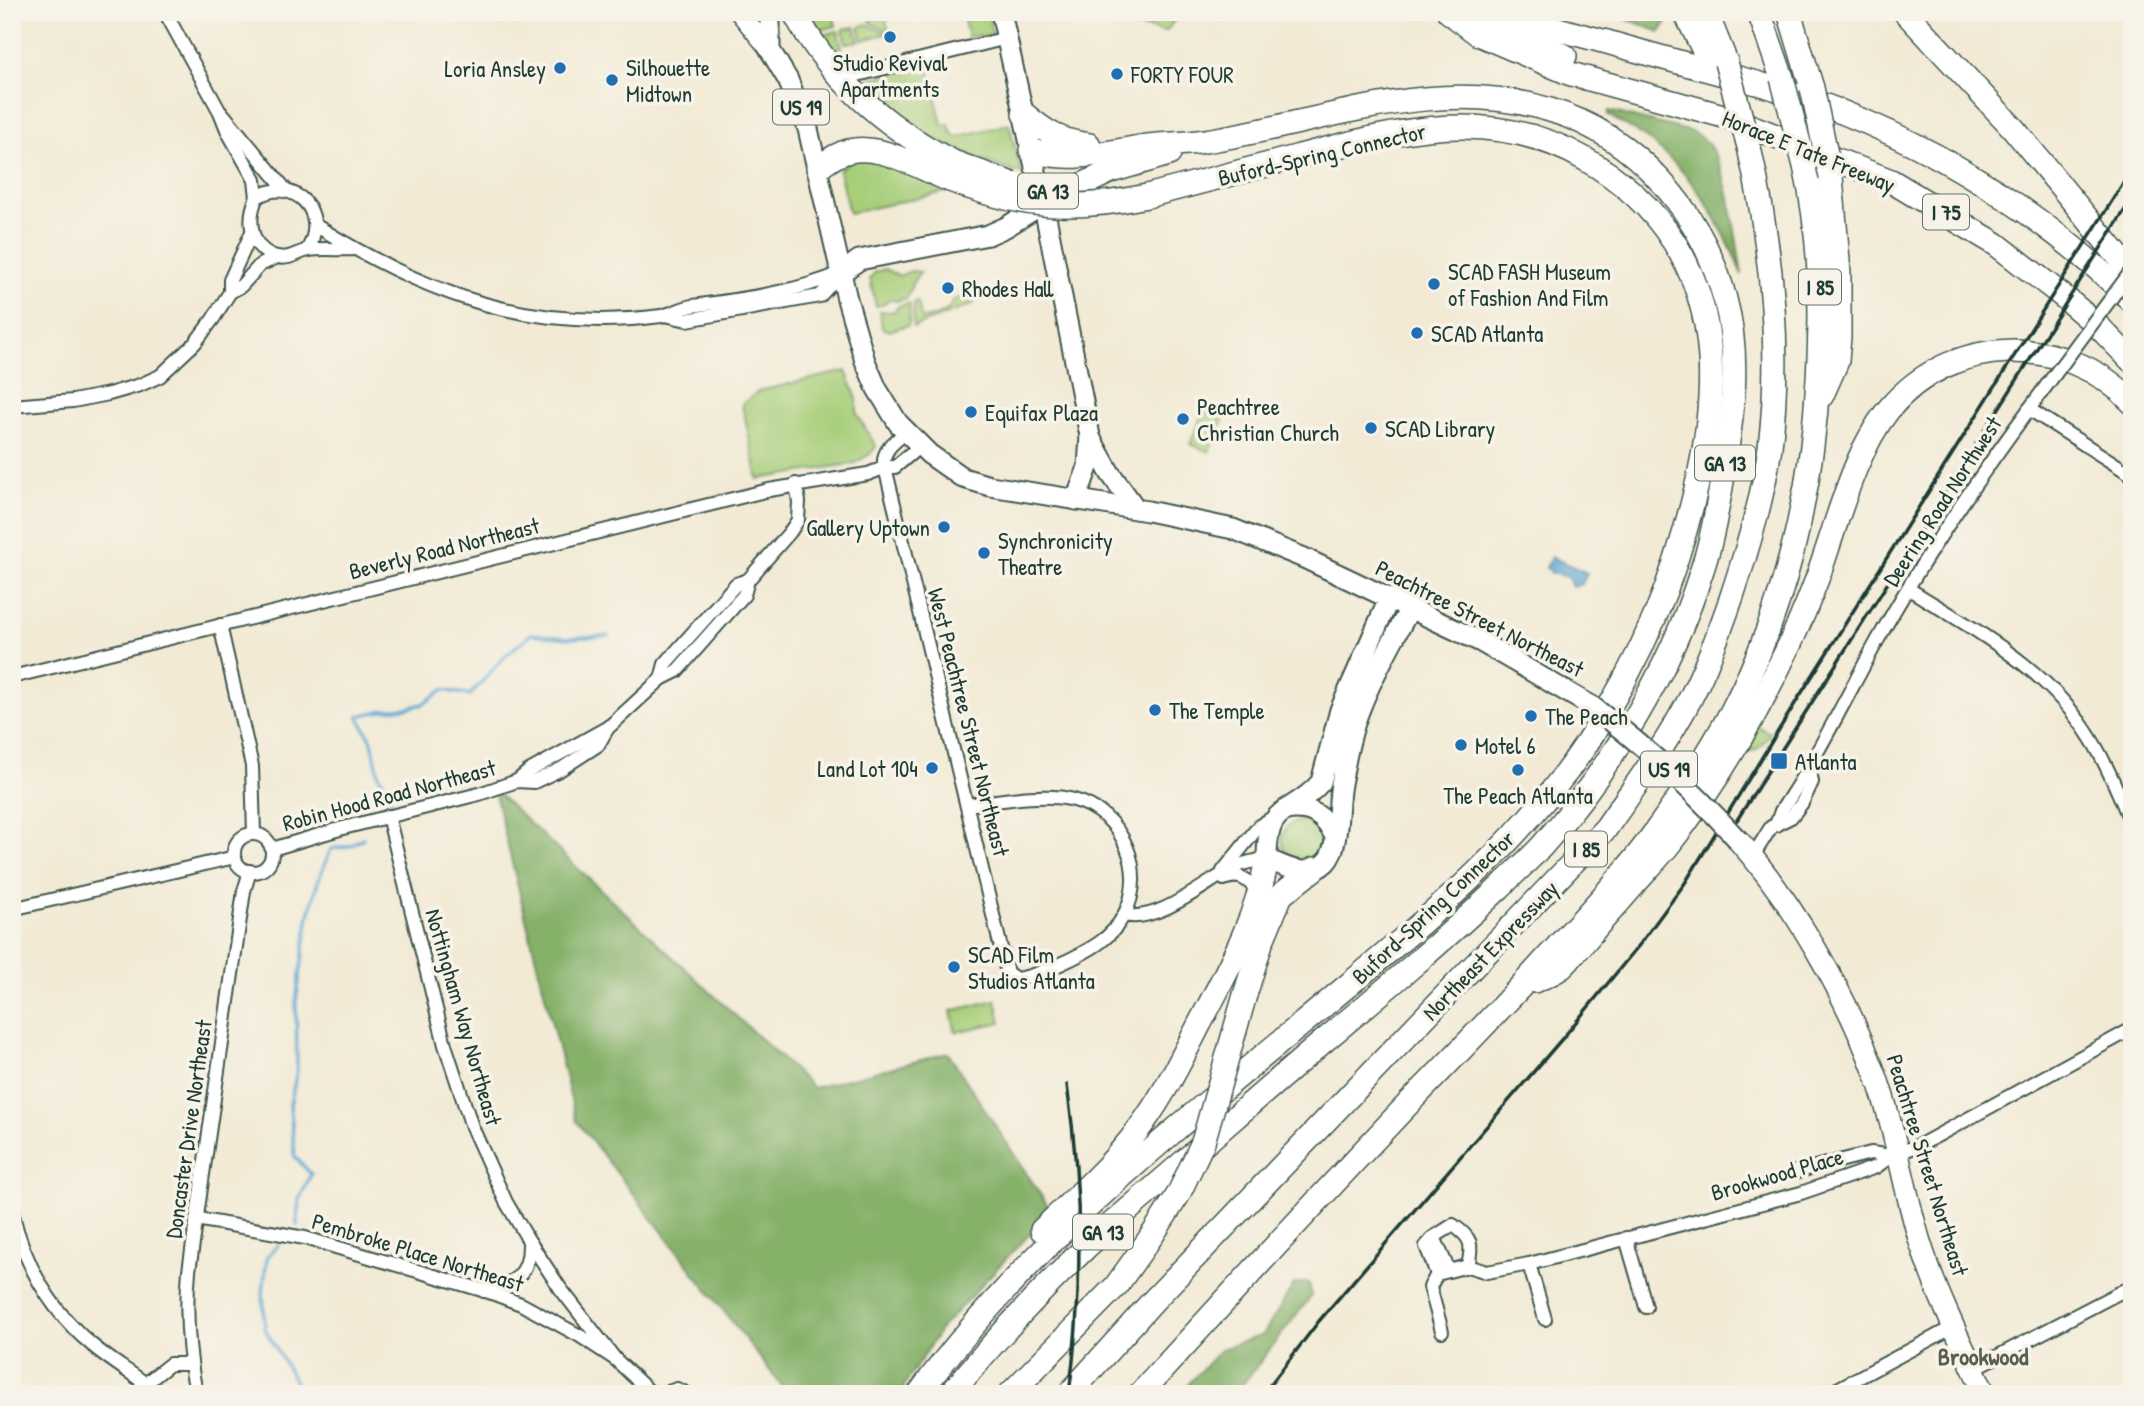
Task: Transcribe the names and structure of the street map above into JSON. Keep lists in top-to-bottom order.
{
  "streets": {
    "highway": [
      "US 19",
      "Horace E Tate Freeway",
      "Buford-Spring Connector",
      "GA 13",
      "I 75",
      "I 85",
      "Peachtree Street Northeast",
      "Northeast Expressway"
    ],
    "street": [
      "Deering Road Northwest",
      "Beverly Road Northeast",
      "West Peachtree Street Northeast",
      "Robin Hood Road Northeast",
      "Nottingham Way Northeast",
      "Doncaster Drive Northeast",
      "Brookwood Place",
      "Pembroke Place Northeast"
    ]
  },
  "crossings": [
    ["US 19", "Peachtree Street Northeast"],
    ["Buford-Spring Connector", "GA 13"],
    ["Deering Road Northwest", "Peachtree Street Northeast"],
    ["Beverly Road Northeast", "West Peachtree Street Northeast"],
    ["Beverly Road Northeast", "Robin Hood Road Northeast"],
    ["Peachtree Street Northeast", "Brookwood Place"],
    ["Robin Hood Road Northeast", "Nottingham Way Northeast"],
    ["Robin Hood Road Northeast", "Doncaster Drive Northeast"],
    ["Nottingham Way Northeast", "Pembroke Place Northeast"],
    ["Doncaster Drive Northeast", "Pembroke Place Northeast"]
  ],
  "districts": ["Brookwood"],
  "places": {
    "other": [
      "Studio Revival Apartments",
      "Loria Ansley",
      "FORTY FOUR",
      "Silhouette Midtown",
      "SCAD FASH Museum of Fashion And Film",
      "Rhodes Hall",
      "SCAD Atlanta",
      "Equifax Plaza",
      "Peachtree Christian Church",
      "SCAD Library",
      "Gallery Uptown",
      "Synchronicity Theatre",
      "The Temple",
      "The Peach",
      "Motel 6",
      "Land Lot 104",
      "The Peach Atlanta",
      "SCAD Film Studios Atlanta"
    ],
    "transit": ["Atlanta"]
  }
}
